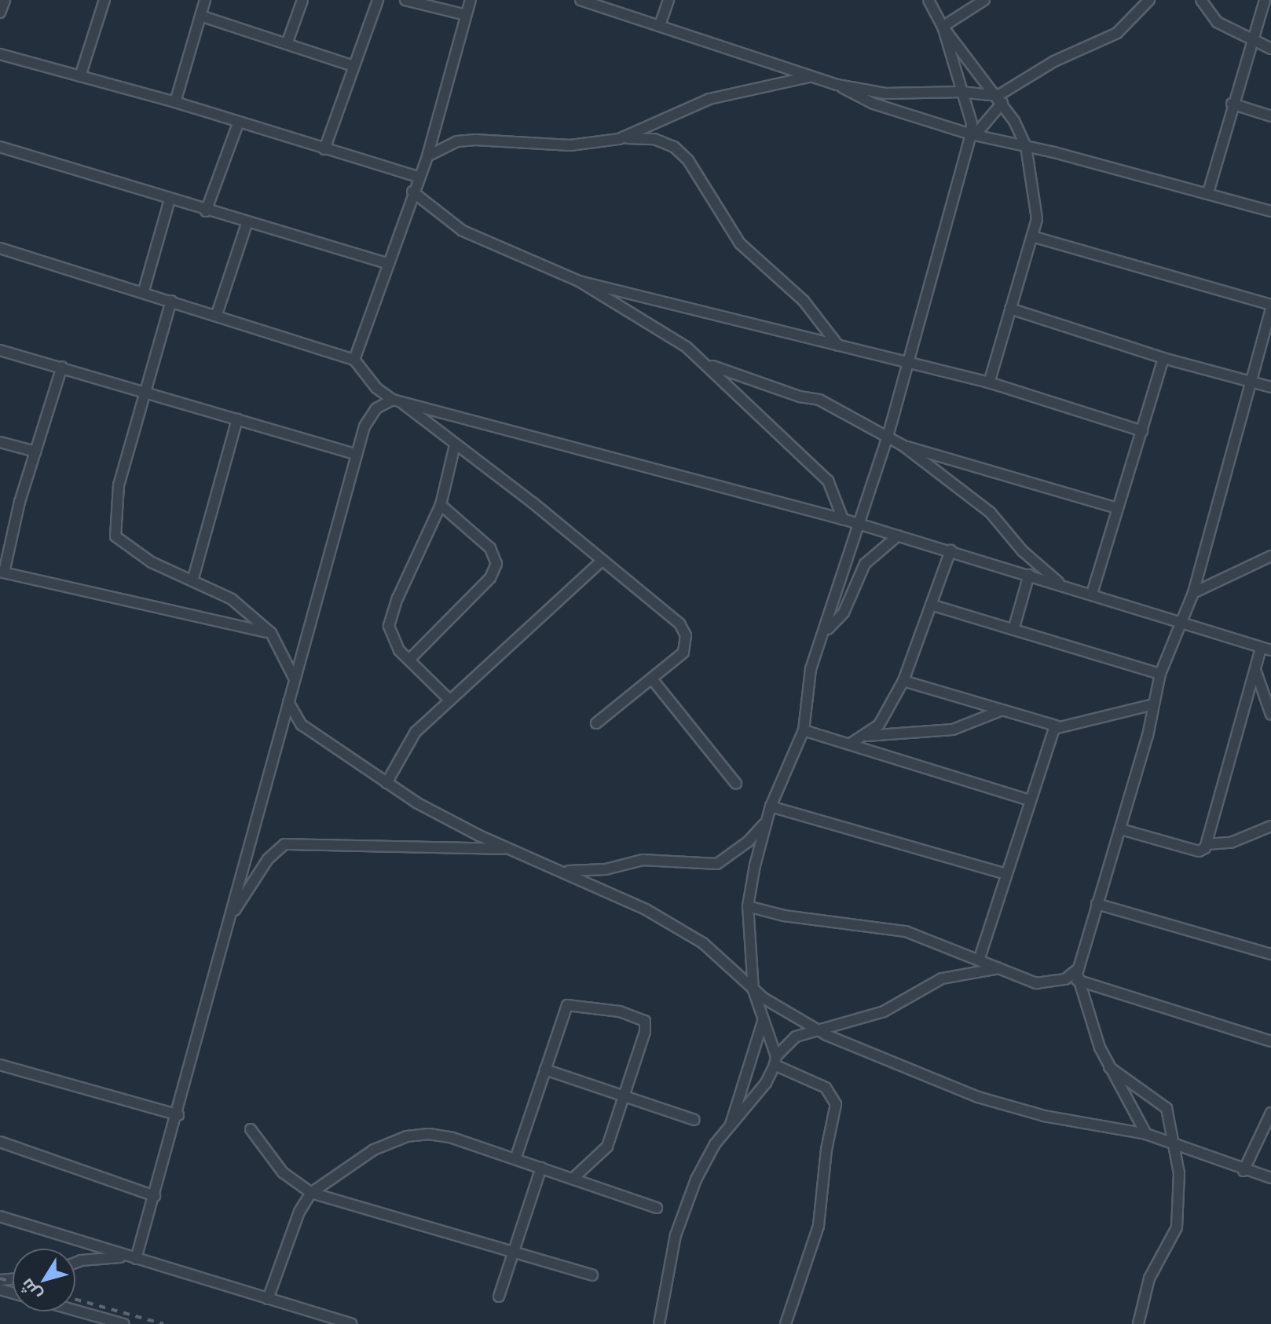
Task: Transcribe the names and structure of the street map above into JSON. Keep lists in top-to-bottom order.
{
  "north": "bottom left"
}
